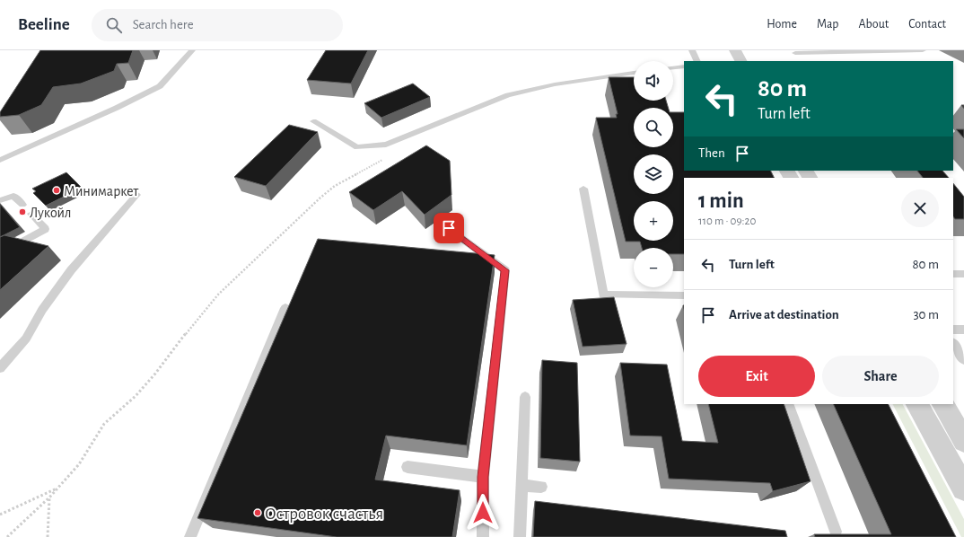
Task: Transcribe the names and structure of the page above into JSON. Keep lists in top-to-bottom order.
{
  "places": ["Минимаркет", "Лукойл", "Островок счастья"],
  "page": {
    "header": "Beeline",
    "search": "Search here",
    "nav": [
      "Home",
      "Map",
      "About",
      "Contact"
    ],
    "map_buttons": ["+", "−"],
    "turn": ["80 m", "Turn left"],
    "then": "Then",
    "heading": ["1 min", "110 m · 09:20"],
    "list": [
      {
        "name": "Turn left",
        "value": "80 m"
      },
      {
        "name": "Arrive at destination",
        "value": "30 m"
      }
    ],
    "buttons": ["Exit", "Share"]
  }
}
